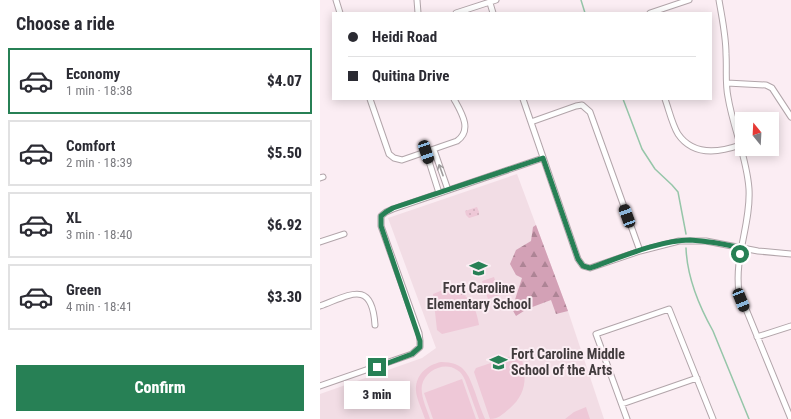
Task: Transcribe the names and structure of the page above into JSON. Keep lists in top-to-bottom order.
{
  "places": {
    "school or university": ["Fort Caroline Elementary School", "Fort Caroline Middle School of the Arts"]
  },
  "north": "top",
  "page": {
    "heading": "Choose a ride",
    "banner": ["Heidi Road", "Quitina Drive"],
    "list": [
      {
        "name": "Economy",
        "note": "1 min · 18:38",
        "value": "$4.07"
      },
      {
        "name": "Comfort",
        "note": "2 min · 18:39",
        "value": "$5.50"
      },
      {
        "name": "XL",
        "note": "3 min · 18:40",
        "value": "$6.92"
      },
      {
        "name": "Green",
        "note": "4 min · 18:41",
        "value": "$3.30"
      }
    ],
    "buttons": "Confirm",
    "bubble": "3 min"
  }
}
